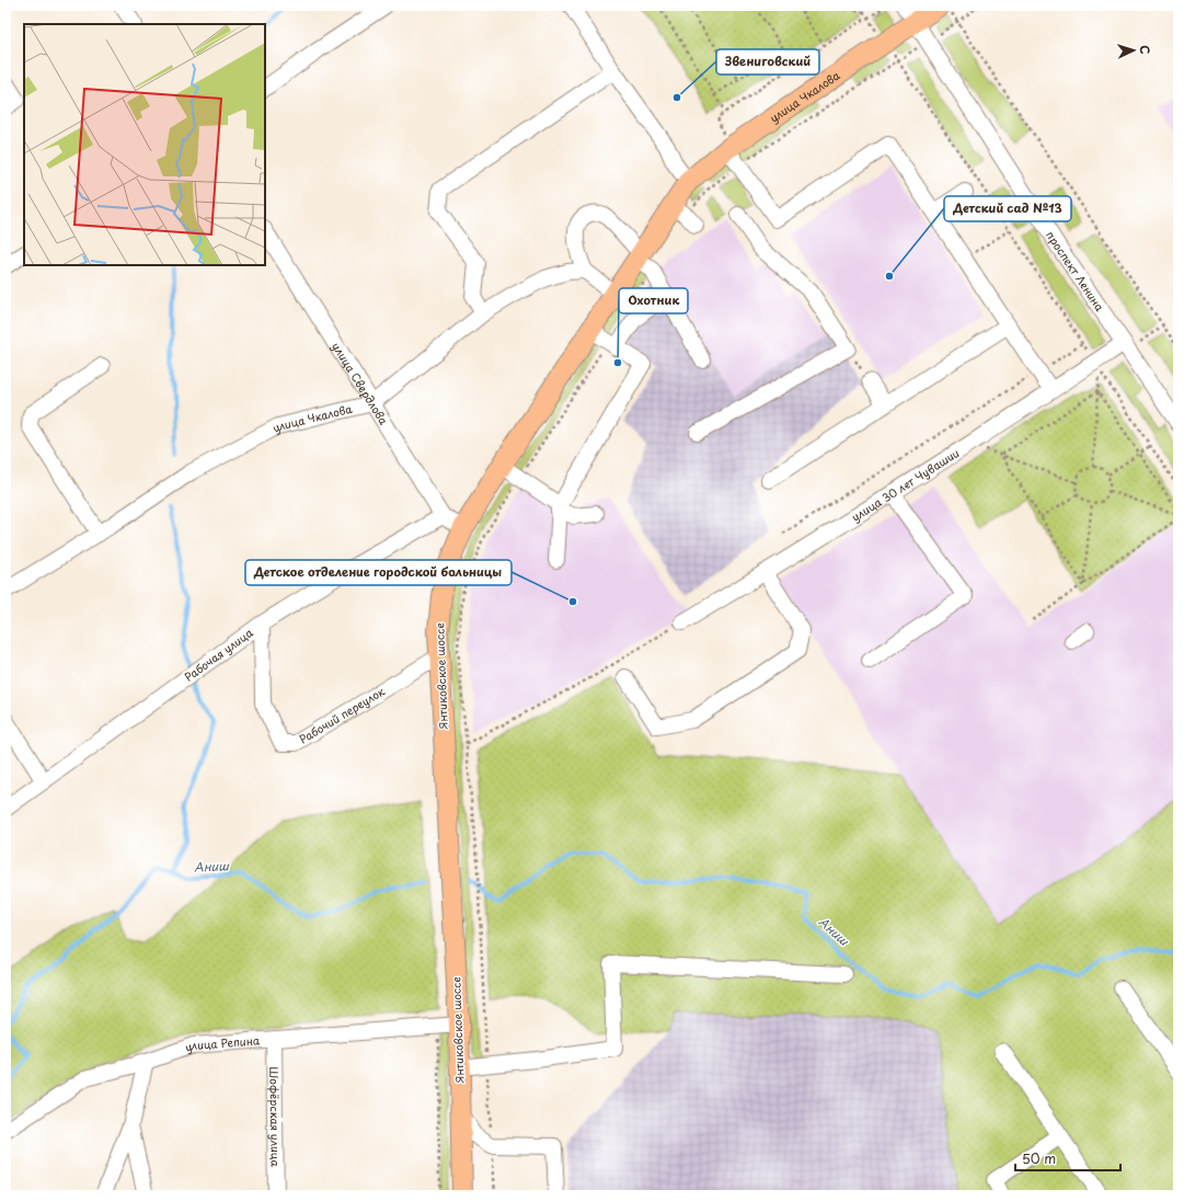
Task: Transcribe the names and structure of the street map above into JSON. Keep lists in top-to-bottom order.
{
  "streets": {
    "main road": ["улица Чкалова", "Янтиковское шоссе"],
    "street": [
      "проспект Ленина",
      "улица Свердлова",
      "улица 30 лет Чувашии",
      "Рабочая улица",
      "Рабочий переулок",
      "улица Репина",
      "Шофёрская улица"
    ]
  },
  "crossings": [
    ["улица Чкалова", "проспект Ленина"],
    ["улица Чкалова", "улица Свердлова"],
    ["улица Чкалова", "Янтиковское шоссе"],
    ["проспект Ленина", "улица 30 лет Чувашии"],
    ["улица Свердлова", "Рабочая улица"],
    ["улица Свердлова", "Янтиковское шоссе"],
    ["Рабочая улица", "Рабочий переулок"],
    ["Янтиковское шоссе", "Рабочий переулок"],
    ["Янтиковское шоссе", "улица Репина"],
    ["улица Репина", "Шофёрская улица"]
  ],
  "water": ["Аниш"],
  "places": [
    "Звениговский",
    "Детский сад №13",
    "Охотник",
    "Детское отделение городской больницы"
  ],
  "scale_bar": "50 m",
  "north": "right"
}
